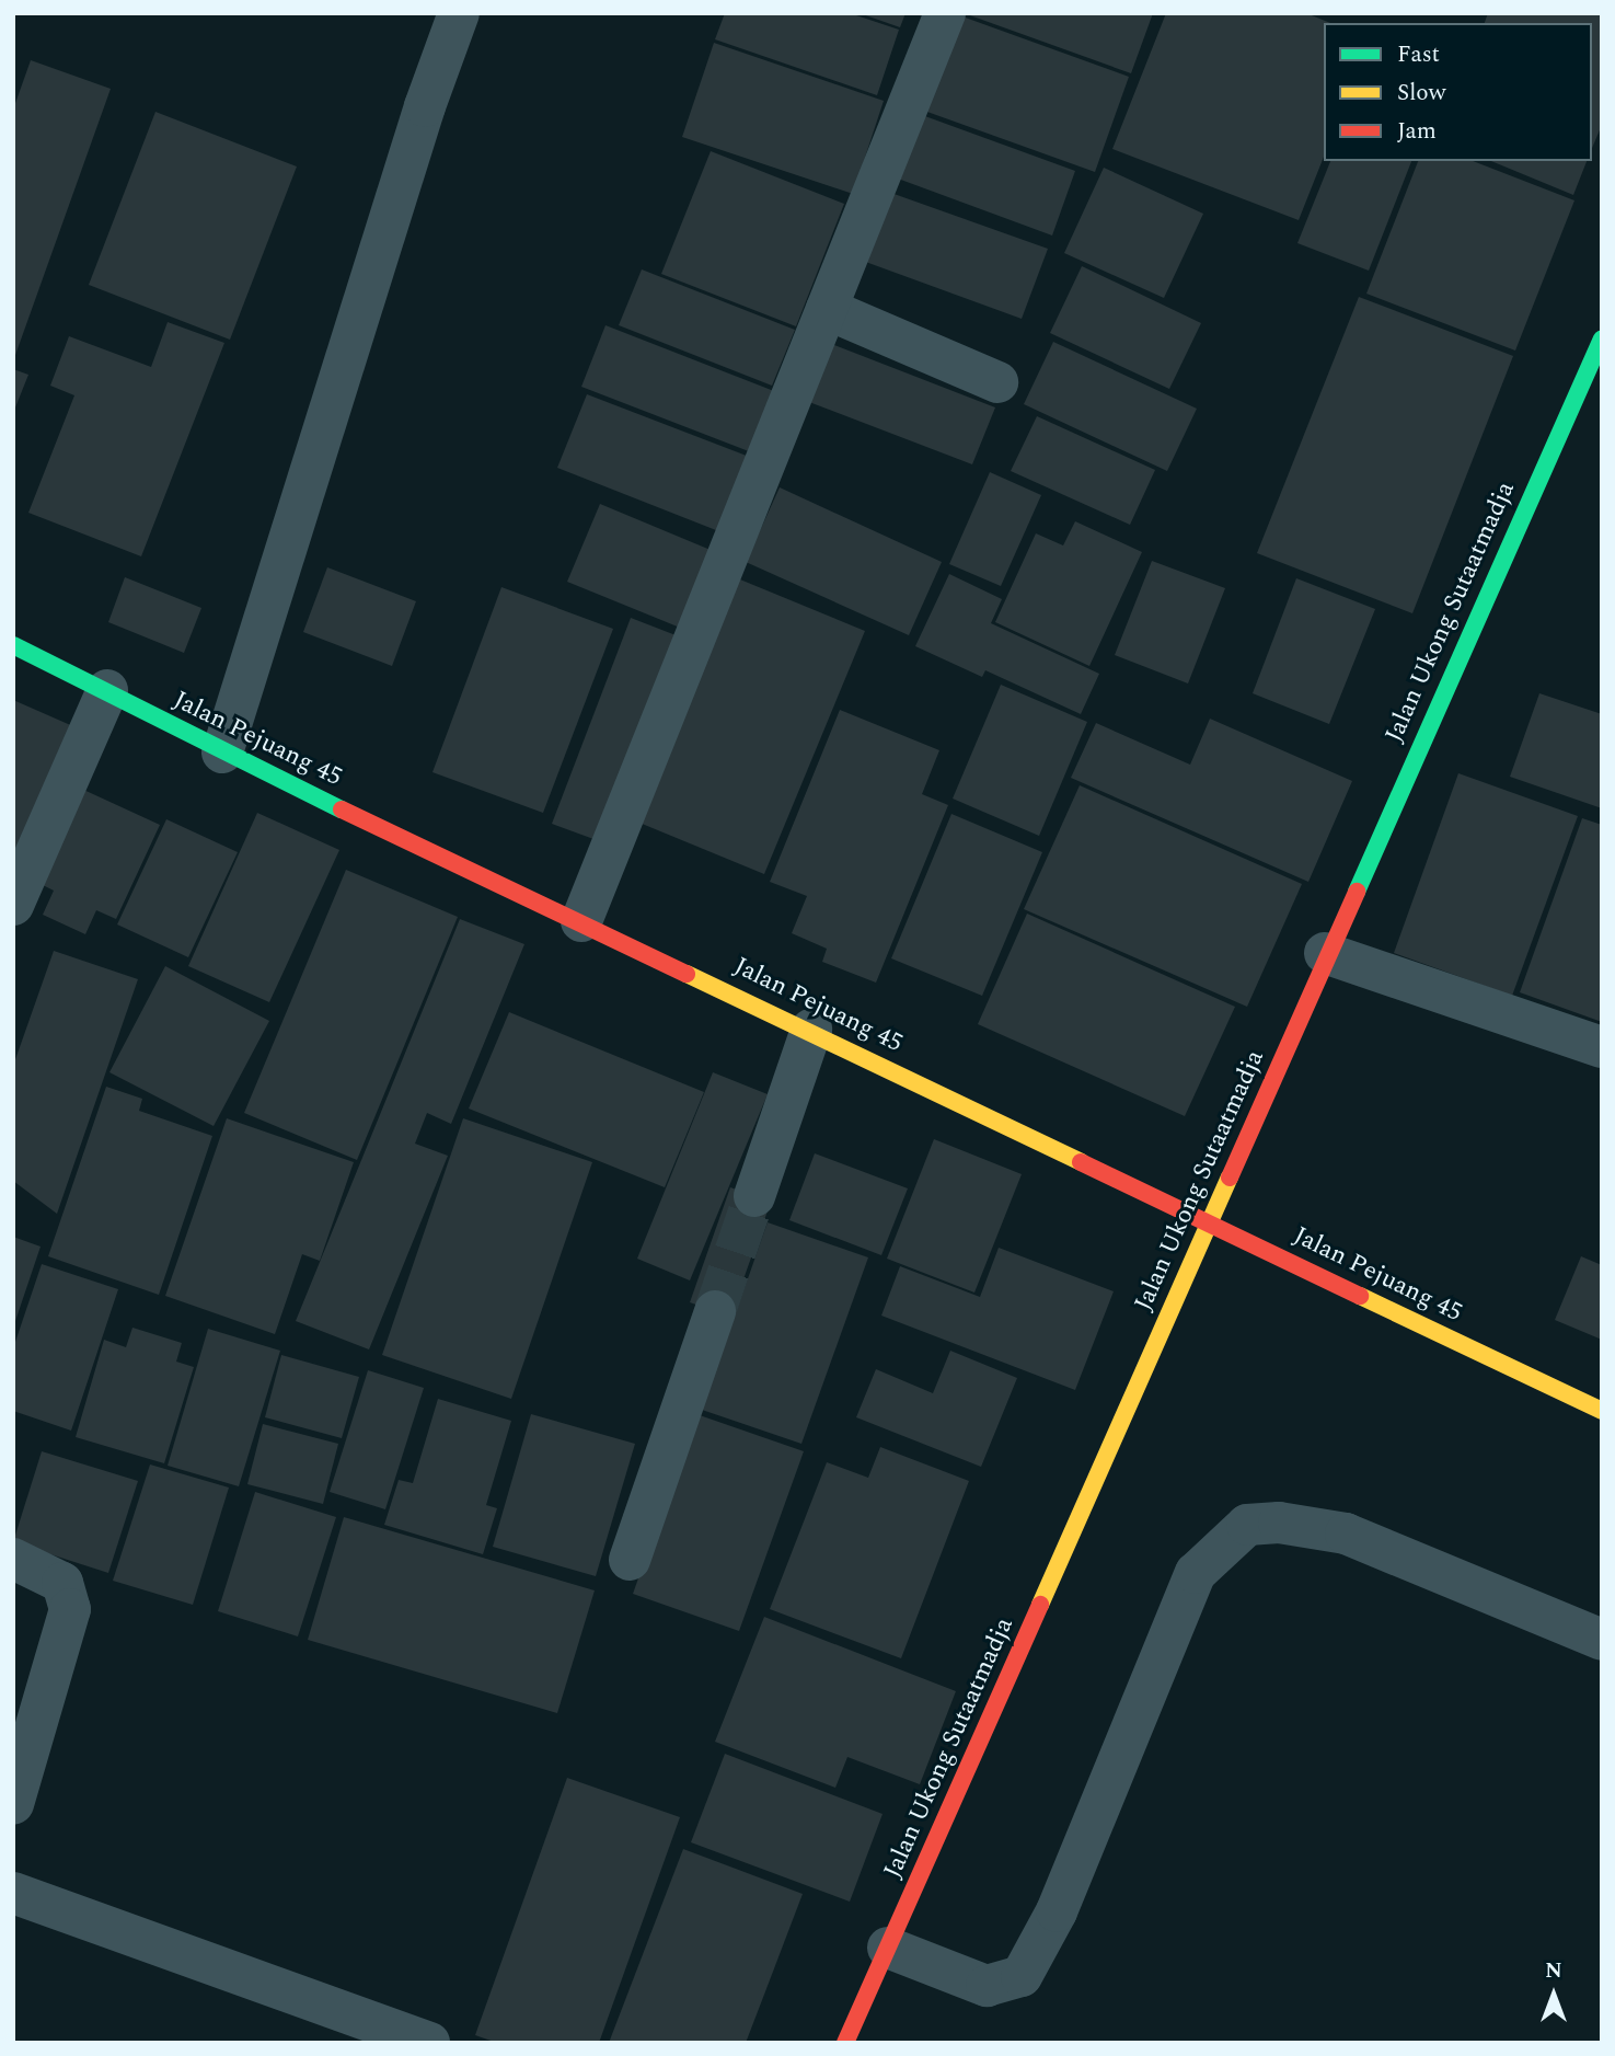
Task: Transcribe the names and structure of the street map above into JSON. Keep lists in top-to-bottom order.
{
  "streets": {
    "main road": ["Jalan Ukong Sutaatmadja", "Jalan Pejuang 45"]
  },
  "crossings": [
    ["Jalan Ukong Sutaatmadja", "Jalan Pejuang 45"]
  ],
  "legend": ["Fast", "Slow", "Jam"],
  "north": "top"
}
